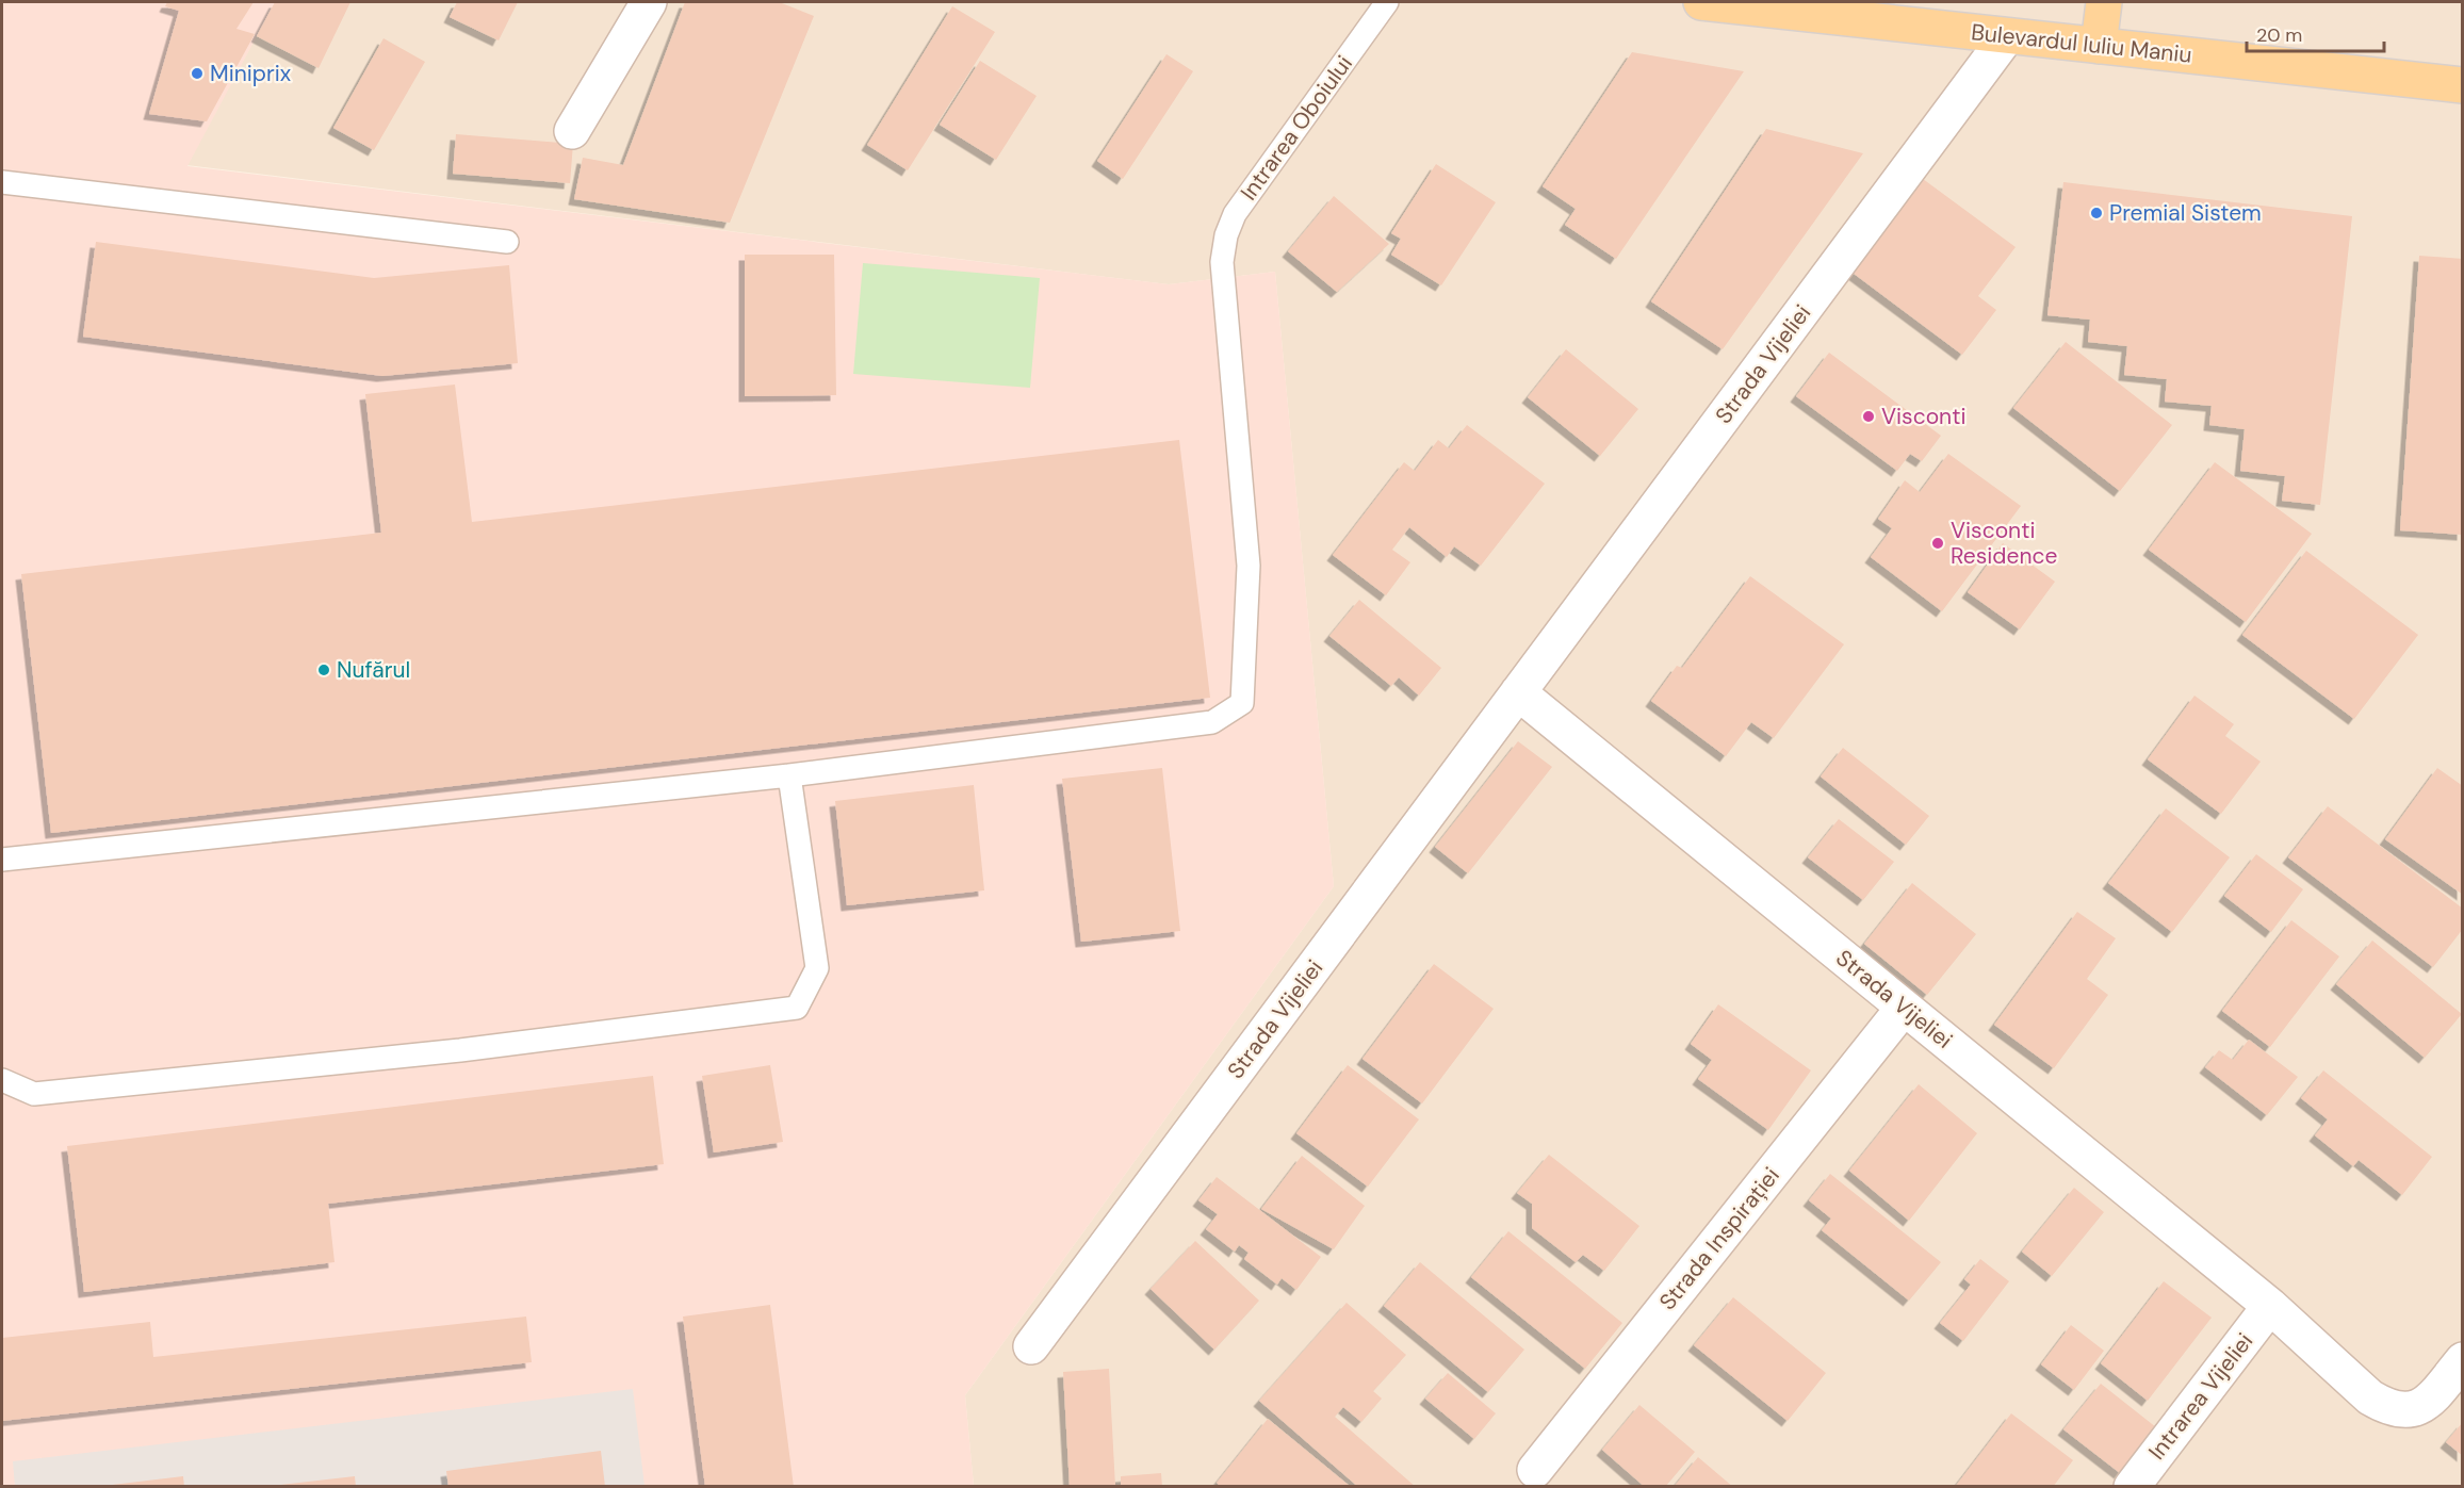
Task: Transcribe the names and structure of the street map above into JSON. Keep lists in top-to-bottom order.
{
  "streets": {
    "main road": ["Bulevardul Iuliu Maniu"],
    "street": ["Strada Vijeliei", "Strada Inspirației", "Intrarea Vijeliei"],
    "lane": ["Intrarea Oboiului"]
  },
  "crossings": [
    ["Bulevardul Iuliu Maniu", "Strada Vijeliei"],
    ["Strada Vijeliei", "Strada Inspirației"],
    ["Strada Vijeliei", "Intrarea Vijeliei"]
  ],
  "places": [
    "Miniprix",
    "Premial Sistem",
    "Visconti",
    "Visconti Residence",
    "Nufărul"
  ],
  "scale_bar": "20 m"
}
